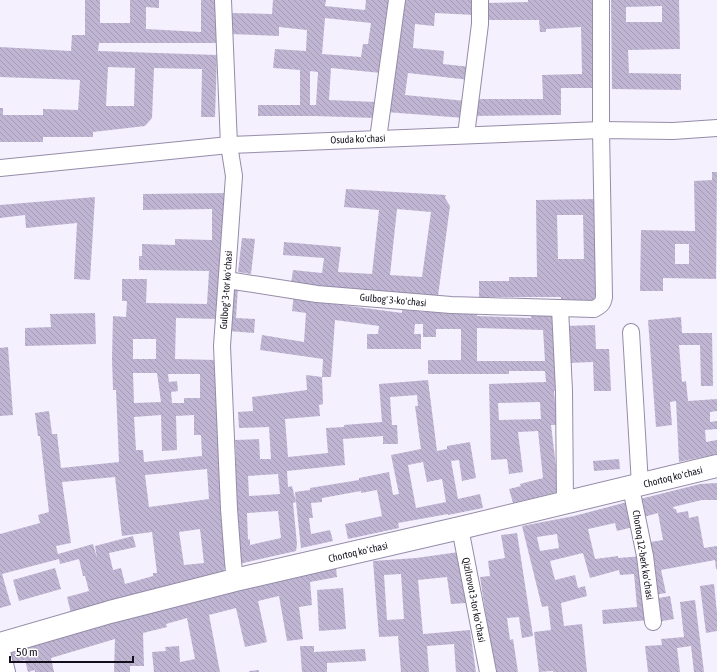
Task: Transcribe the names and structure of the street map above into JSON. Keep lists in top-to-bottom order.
{
  "streets": {
    "main road": ["Chortoq koʻchasi"],
    "street": [
      "Osuda koʻchasi",
      "Gulbog' 3-tor koʻchasi",
      "Gulbog' 3-koʻchasi",
      "Chortoq 12-berk koʻchasi",
      "Qizilrovot 3-tor koʻchasi"
    ]
  },
  "crossings": [
    ["Osuda koʻchasi", "Gulbog' 3-tor koʻchasi"],
    ["Osuda koʻchasi", "Gulbog' 3-koʻchasi"],
    ["Gulbog' 3-tor koʻchasi", "Gulbog' 3-koʻchasi"],
    ["Gulbog' 3-tor koʻchasi", "Chortoq koʻchasi"],
    ["Chortoq koʻchasi", "Chortoq 12-berk koʻchasi"],
    ["Chortoq koʻchasi", "Qizilrovot 3-tor koʻchasi"]
  ],
  "scale_bar": "50 m"
}
